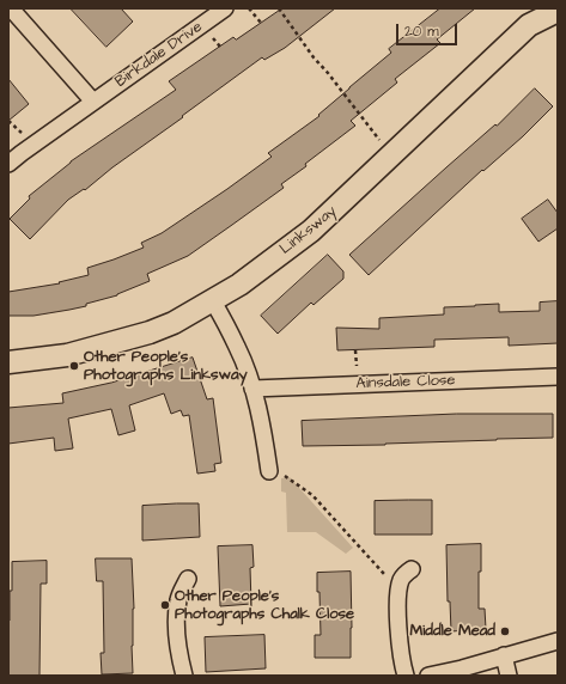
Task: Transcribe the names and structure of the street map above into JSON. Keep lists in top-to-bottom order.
{
  "streets": {
    "street": ["Birkdale Drive", "Linksway", "Ainsdale Close"]
  },
  "places": ["Other People's Photographs Linksway", "Other People's Photographs Chalk Close", "Middle Mead"],
  "scale_bar": "20 m"
}
